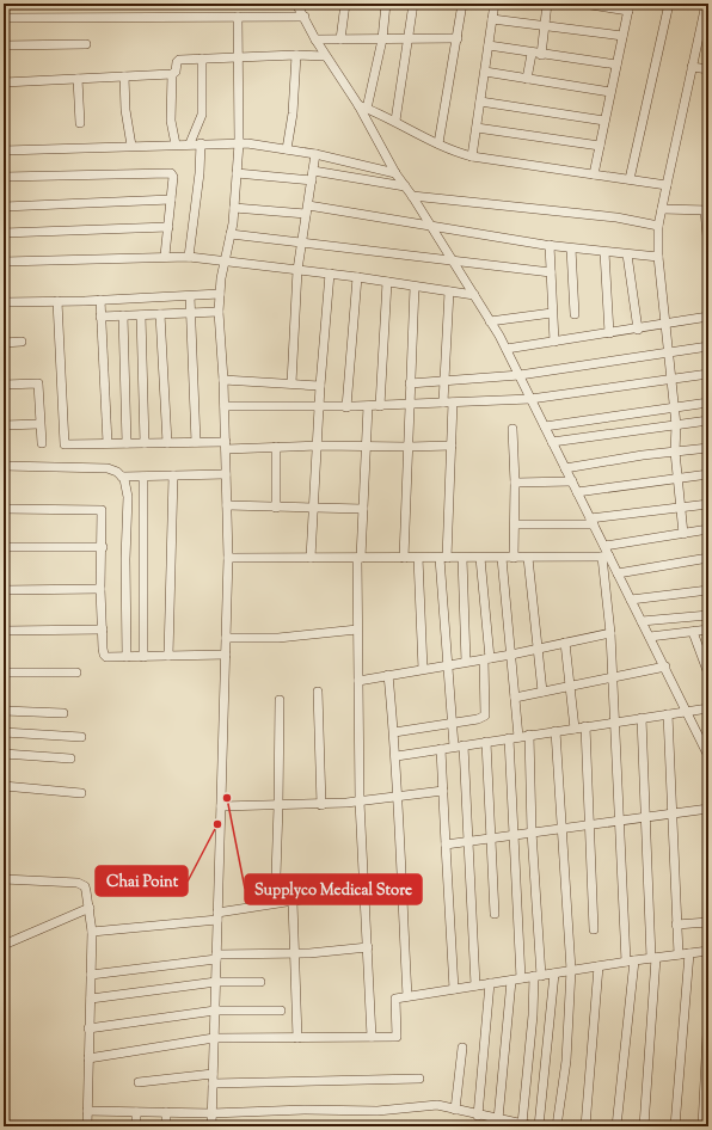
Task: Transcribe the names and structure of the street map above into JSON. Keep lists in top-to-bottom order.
{
  "places": ["Supplyco Medical Store", "Chai Point"]
}
